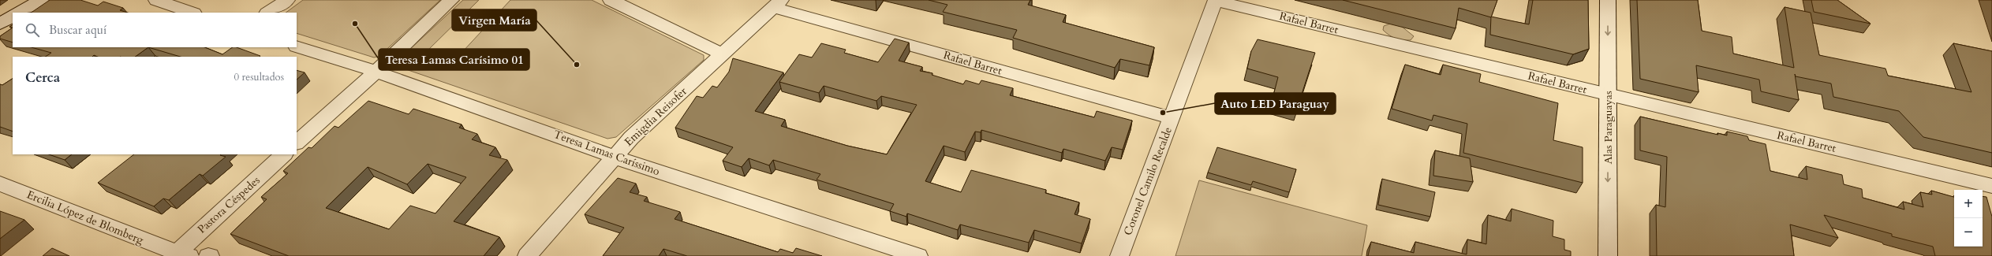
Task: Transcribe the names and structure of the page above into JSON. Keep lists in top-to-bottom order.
{
  "streets": {
    "street": [
      "Rafael Barret",
      "Emigdia Reisofer",
      "Alas Paraguayas",
      "Teresa Lamas Caríssimo",
      "Coronel Camilo Recalde",
      "Pastora Céspedes",
      "Ercilia López de Blomberg"
    ]
  },
  "crossings": [
    ["Rafael Barret", "Emigdia Reisofer"],
    ["Rafael Barret", "Alas Paraguayas"],
    ["Rafael Barret", "Coronel Camilo Recalde"],
    ["Emigdia Reisofer", "Teresa Lamas Caríssimo"],
    ["Pastora Céspedes", "Ercilia López de Blomberg"]
  ],
  "one_way": ["Alas Paraguayas"],
  "places": ["Teresa Lamas Carísimo 01", "Virgen María", "Auto LED Paraguay"],
  "page": {
    "search": "Buscar aquí",
    "heading": ["Cerca", "0 resultados"],
    "map_buttons": ["+", "−"]
  }
}
